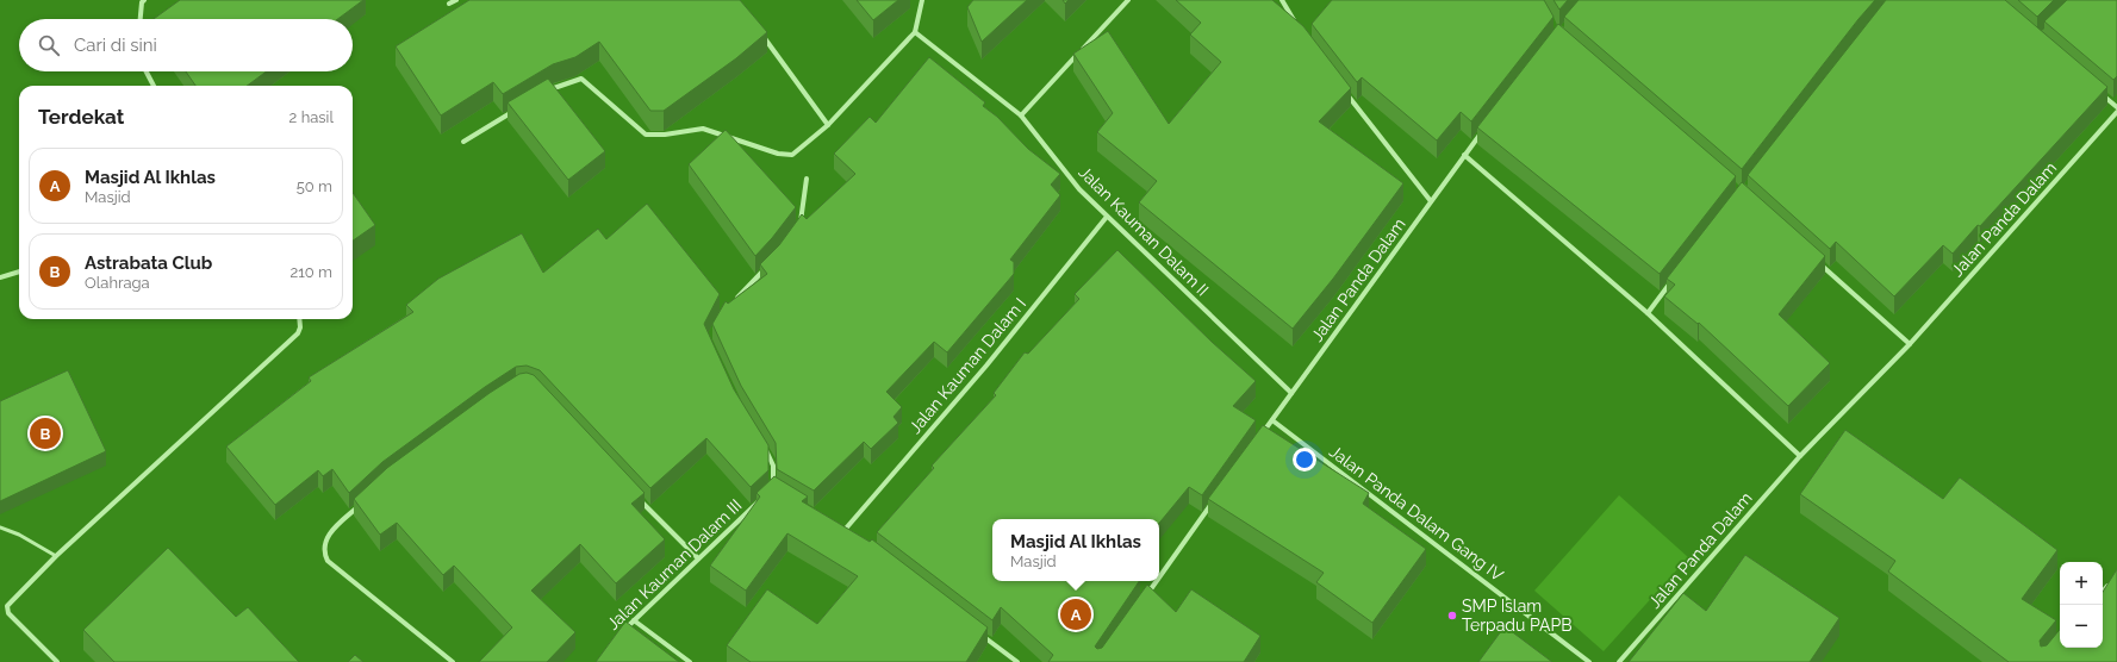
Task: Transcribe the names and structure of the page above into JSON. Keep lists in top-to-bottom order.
{
  "streets": {
    "street": [
      "Jalan Panda Dalam",
      "Jalan Kauman Dalam II",
      "Jalan Kauman Dalam I",
      "Jalan Panda Dalam Gang IV",
      "Jalan Kauman Dalam III"
    ]
  },
  "crossings": [
    ["Jalan Panda Dalam", "Jalan Kauman Dalam II"],
    ["Jalan Panda Dalam", "Jalan Panda Dalam Gang IV"],
    ["Jalan Kauman Dalam II", "Jalan Kauman Dalam I"]
  ],
  "places": ["SMP Islam Terpadu PAPB"],
  "page": {
    "search": "Cari di sini",
    "heading": ["Terdekat", "2 hasil"],
    "list": [
      {
        "mark": "A",
        "name": "Masjid Al Ikhlas",
        "note": "Masjid",
        "value": "50 m"
      },
      {
        "mark": "B",
        "name": "Astrabata Club",
        "note": "Olahraga",
        "value": "210 m"
      }
    ],
    "pins": ["B", "A"],
    "popup": ["Masjid Al Ikhlas", "Masjid"],
    "map_buttons": ["+", "−"]
  }
}
